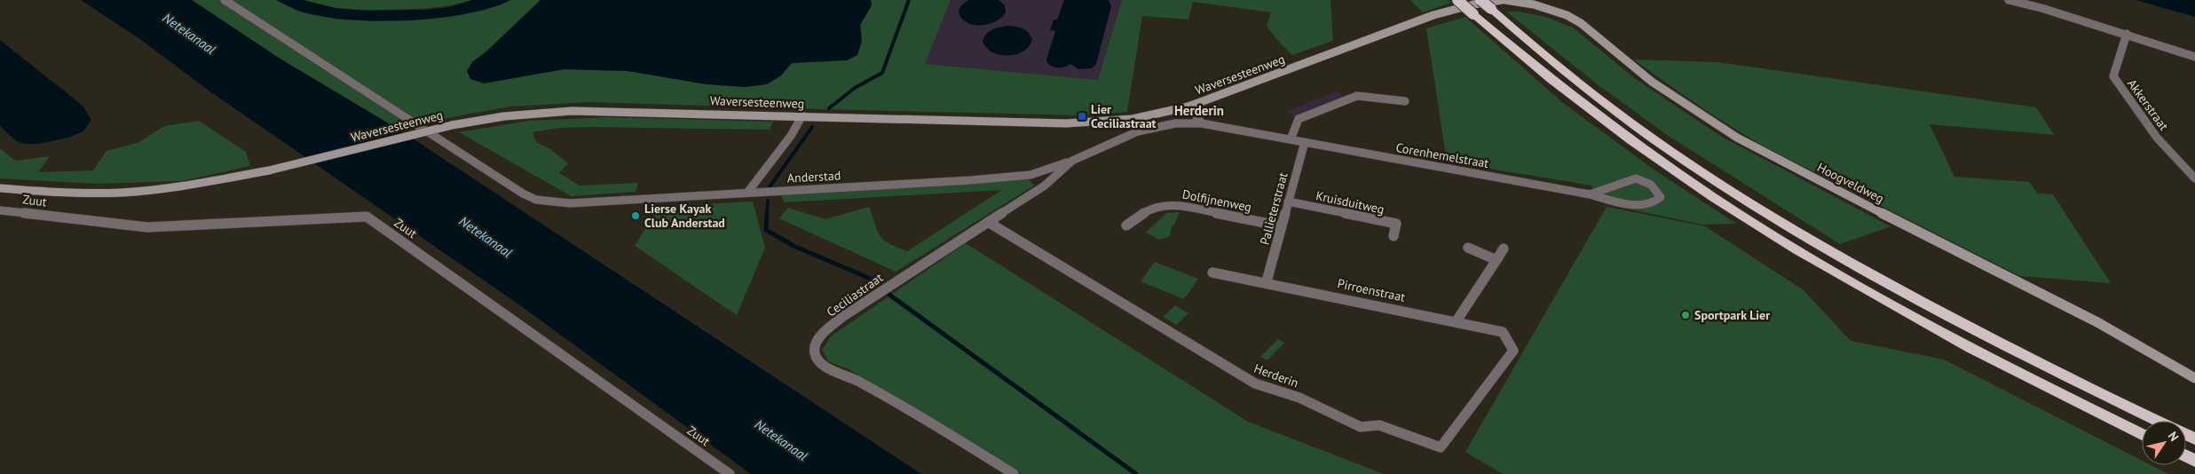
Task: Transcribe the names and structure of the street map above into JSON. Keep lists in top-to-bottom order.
{
  "streets": {
    "main road": ["Waversesteenweg", "Hoogveldweg"],
    "street": [
      "Akkerstraat",
      "Corenhemelstraat",
      "Anderstad",
      "Zuut",
      "Dolfijnenweg",
      "Kruisduitweg",
      "Pallieterstraat",
      "Pirroenstraat",
      "Ceciliastraat",
      "Herderin"
    ]
  },
  "crossings": [
    ["Waversesteenweg", "Hoogveldweg"],
    ["Corenhemelstraat", "Pallieterstraat"],
    ["Corenhemelstraat", "Ceciliastraat"],
    ["Anderstad", "Ceciliastraat"],
    ["Dolfijnenweg", "Pallieterstraat"],
    ["Kruisduitweg", "Pallieterstraat"],
    ["Pallieterstraat", "Pirroenstraat"],
    ["Pirroenstraat", "Herderin"],
    ["Ceciliastraat", "Herderin"]
  ],
  "districts": ["Herderin"],
  "water": ["Netekanaal"],
  "places": {
    "transit": ["Lier Ceciliastraat"],
    "other": ["Lierse Kayak Club Anderstad", "Sportpark Lier"]
  },
  "north": "top right"
}
